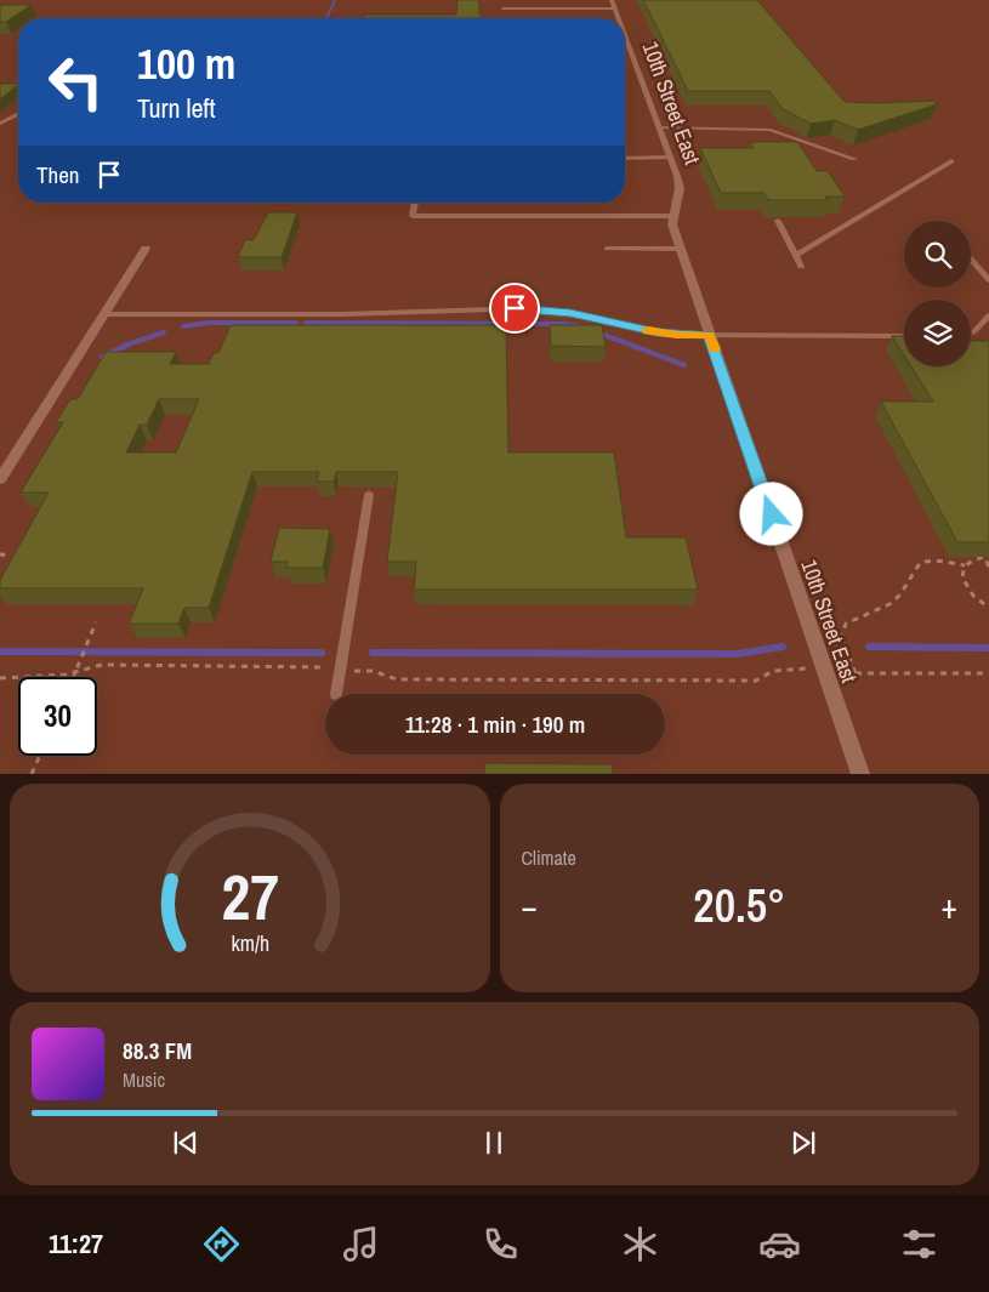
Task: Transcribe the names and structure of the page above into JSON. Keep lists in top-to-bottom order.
{
  "streets": {
    "street": ["10th Street East"]
  },
  "page": {
    "turn": ["100 m", "Turn left"],
    "then": "Then",
    "limit": "30",
    "trip": "11:28 · 1 min · 190 m",
    "tile": "Climate",
    "heat": ["−", "20.5°", "+"],
    "song": ["88.3 FM", "Music"],
    "tabs": "11:27",
    "gauge": ["27", "km/h"]
  }
}
